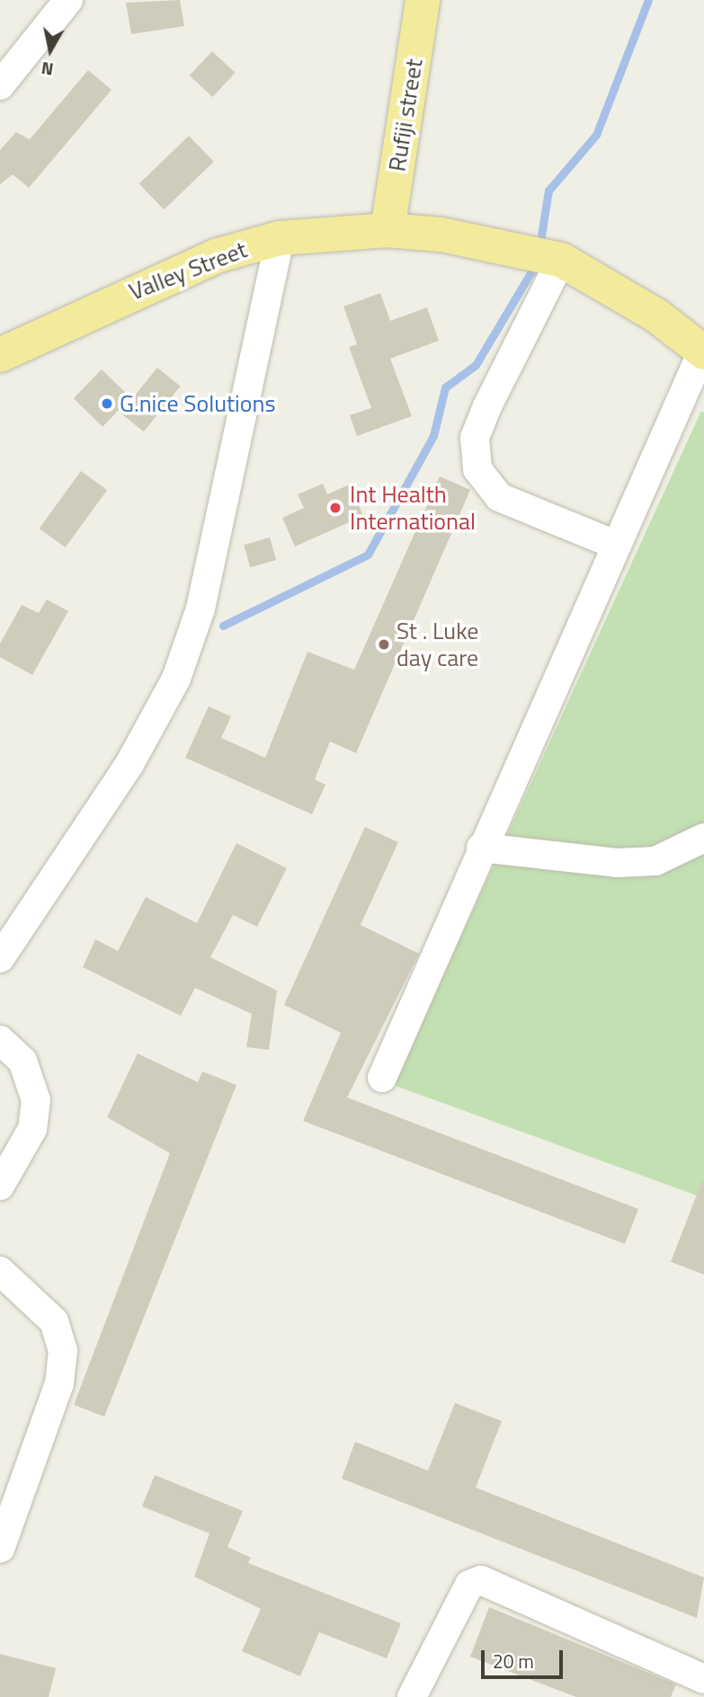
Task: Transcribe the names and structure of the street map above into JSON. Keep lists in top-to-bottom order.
{
  "streets": {
    "main road": ["Rufiji street", "Valley Street"]
  },
  "crossings": [
    ["Rufiji street", "Valley Street"]
  ],
  "places": ["G.nice Solutions", "Int Health International", "St . Luke day care"],
  "scale_bar": "20 m",
  "north": "bottom"
}
